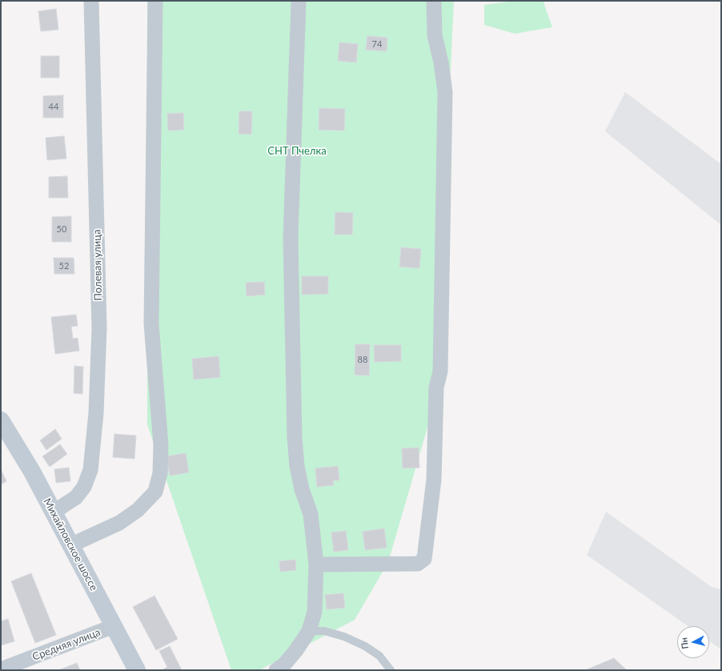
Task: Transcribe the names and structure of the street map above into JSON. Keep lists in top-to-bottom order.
{
  "streets": {
    "main road": ["Михайловское шоссе"],
    "street": ["Полевая улица", "Средняя улица"]
  },
  "crossings": [
    ["Полевая улица", "Михайловское шоссе"],
    ["Михайловское шоссе", "Средняя улица"]
  ],
  "parks": ["СНТ Пчелка"],
  "house_numbers": [
    "74",
    "44",
    "50",
    "52",
    "88"
  ],
  "north": "left"
}
